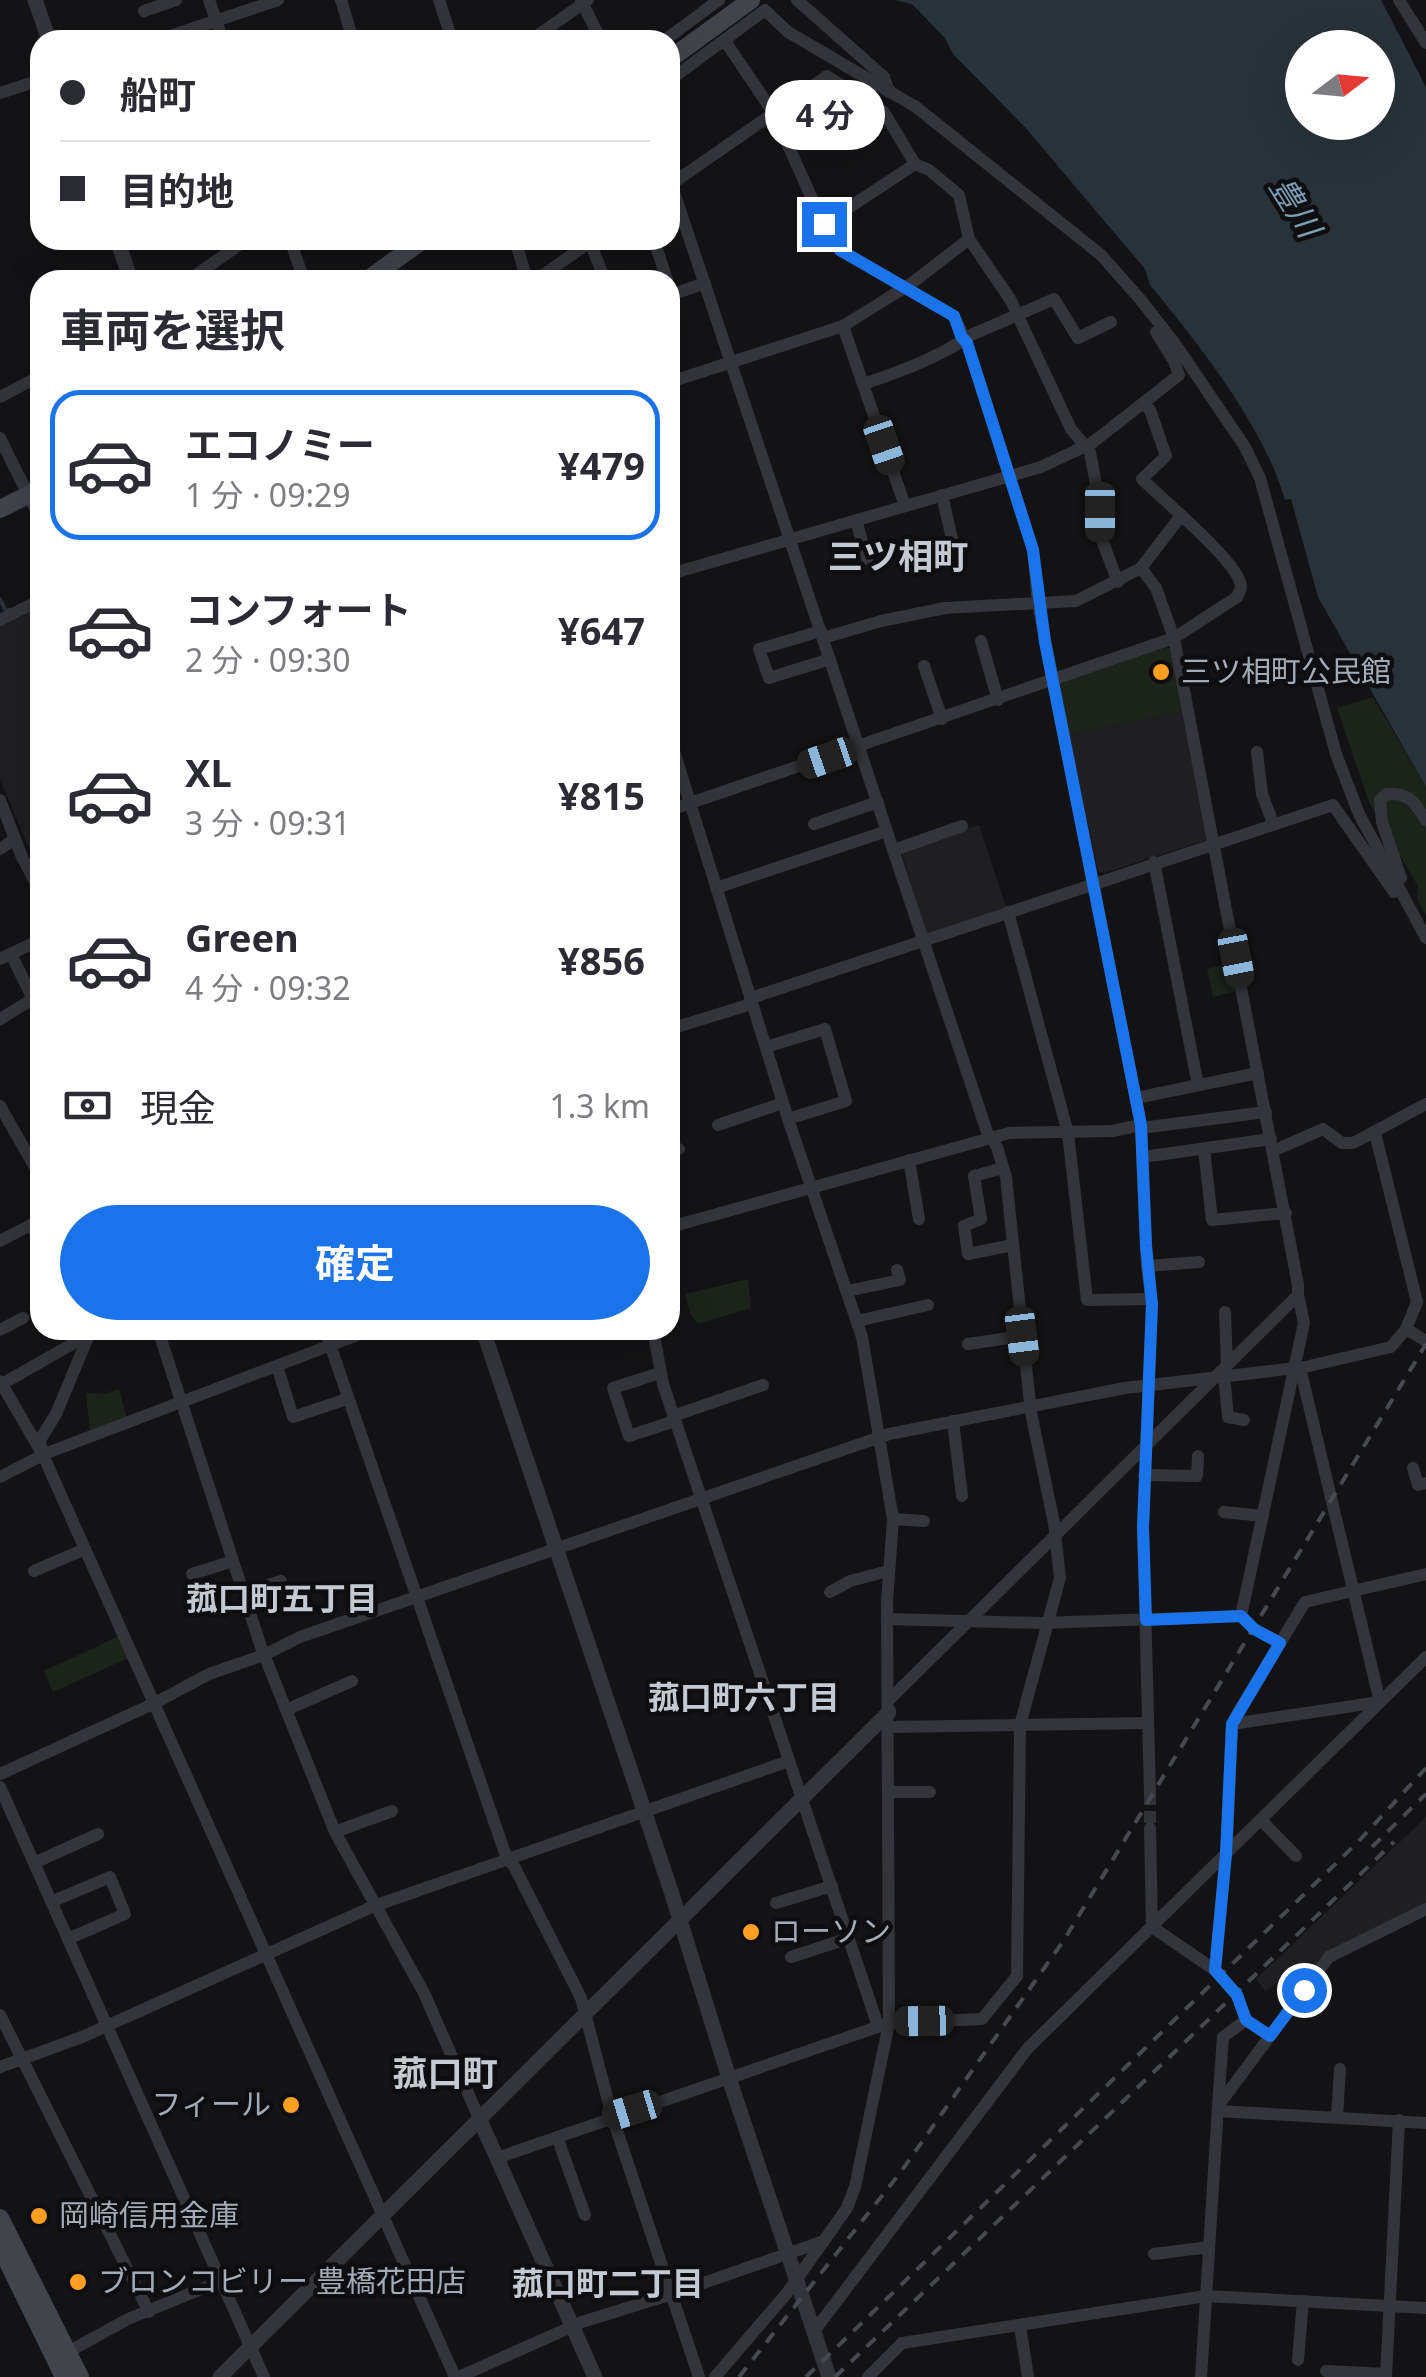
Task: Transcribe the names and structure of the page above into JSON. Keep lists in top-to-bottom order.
{
  "districts": [
    "三ツ相町",
    "菰口町五丁目",
    "菰口町六丁目",
    "菰口町",
    "菰口町二丁目"
  ],
  "water": ["豊川"],
  "places": [
    "三ツ相町公民館",
    "ローソン",
    "フィール",
    "岡崎信用金庫",
    "ブロンコビリー 豊橋花田店"
  ],
  "north": "right",
  "page": {
    "banner": ["船町", "目的地"],
    "bubble": "4 分",
    "heading": "車両を選択",
    "list": [
      {
        "name": "エコノミー",
        "note": "1 分 · 09:29",
        "value": "¥479"
      },
      {
        "name": "コンフォート",
        "note": "2 分 · 09:30",
        "value": "¥647"
      },
      {
        "name": "XL",
        "note": "3 分 · 09:31",
        "value": "¥815"
      },
      {
        "name": "Green",
        "note": "4 分 · 09:32",
        "value": "¥856"
      }
    ],
    "pay": ["現金", "1.3 km"],
    "buttons": "確定"
  }
}
